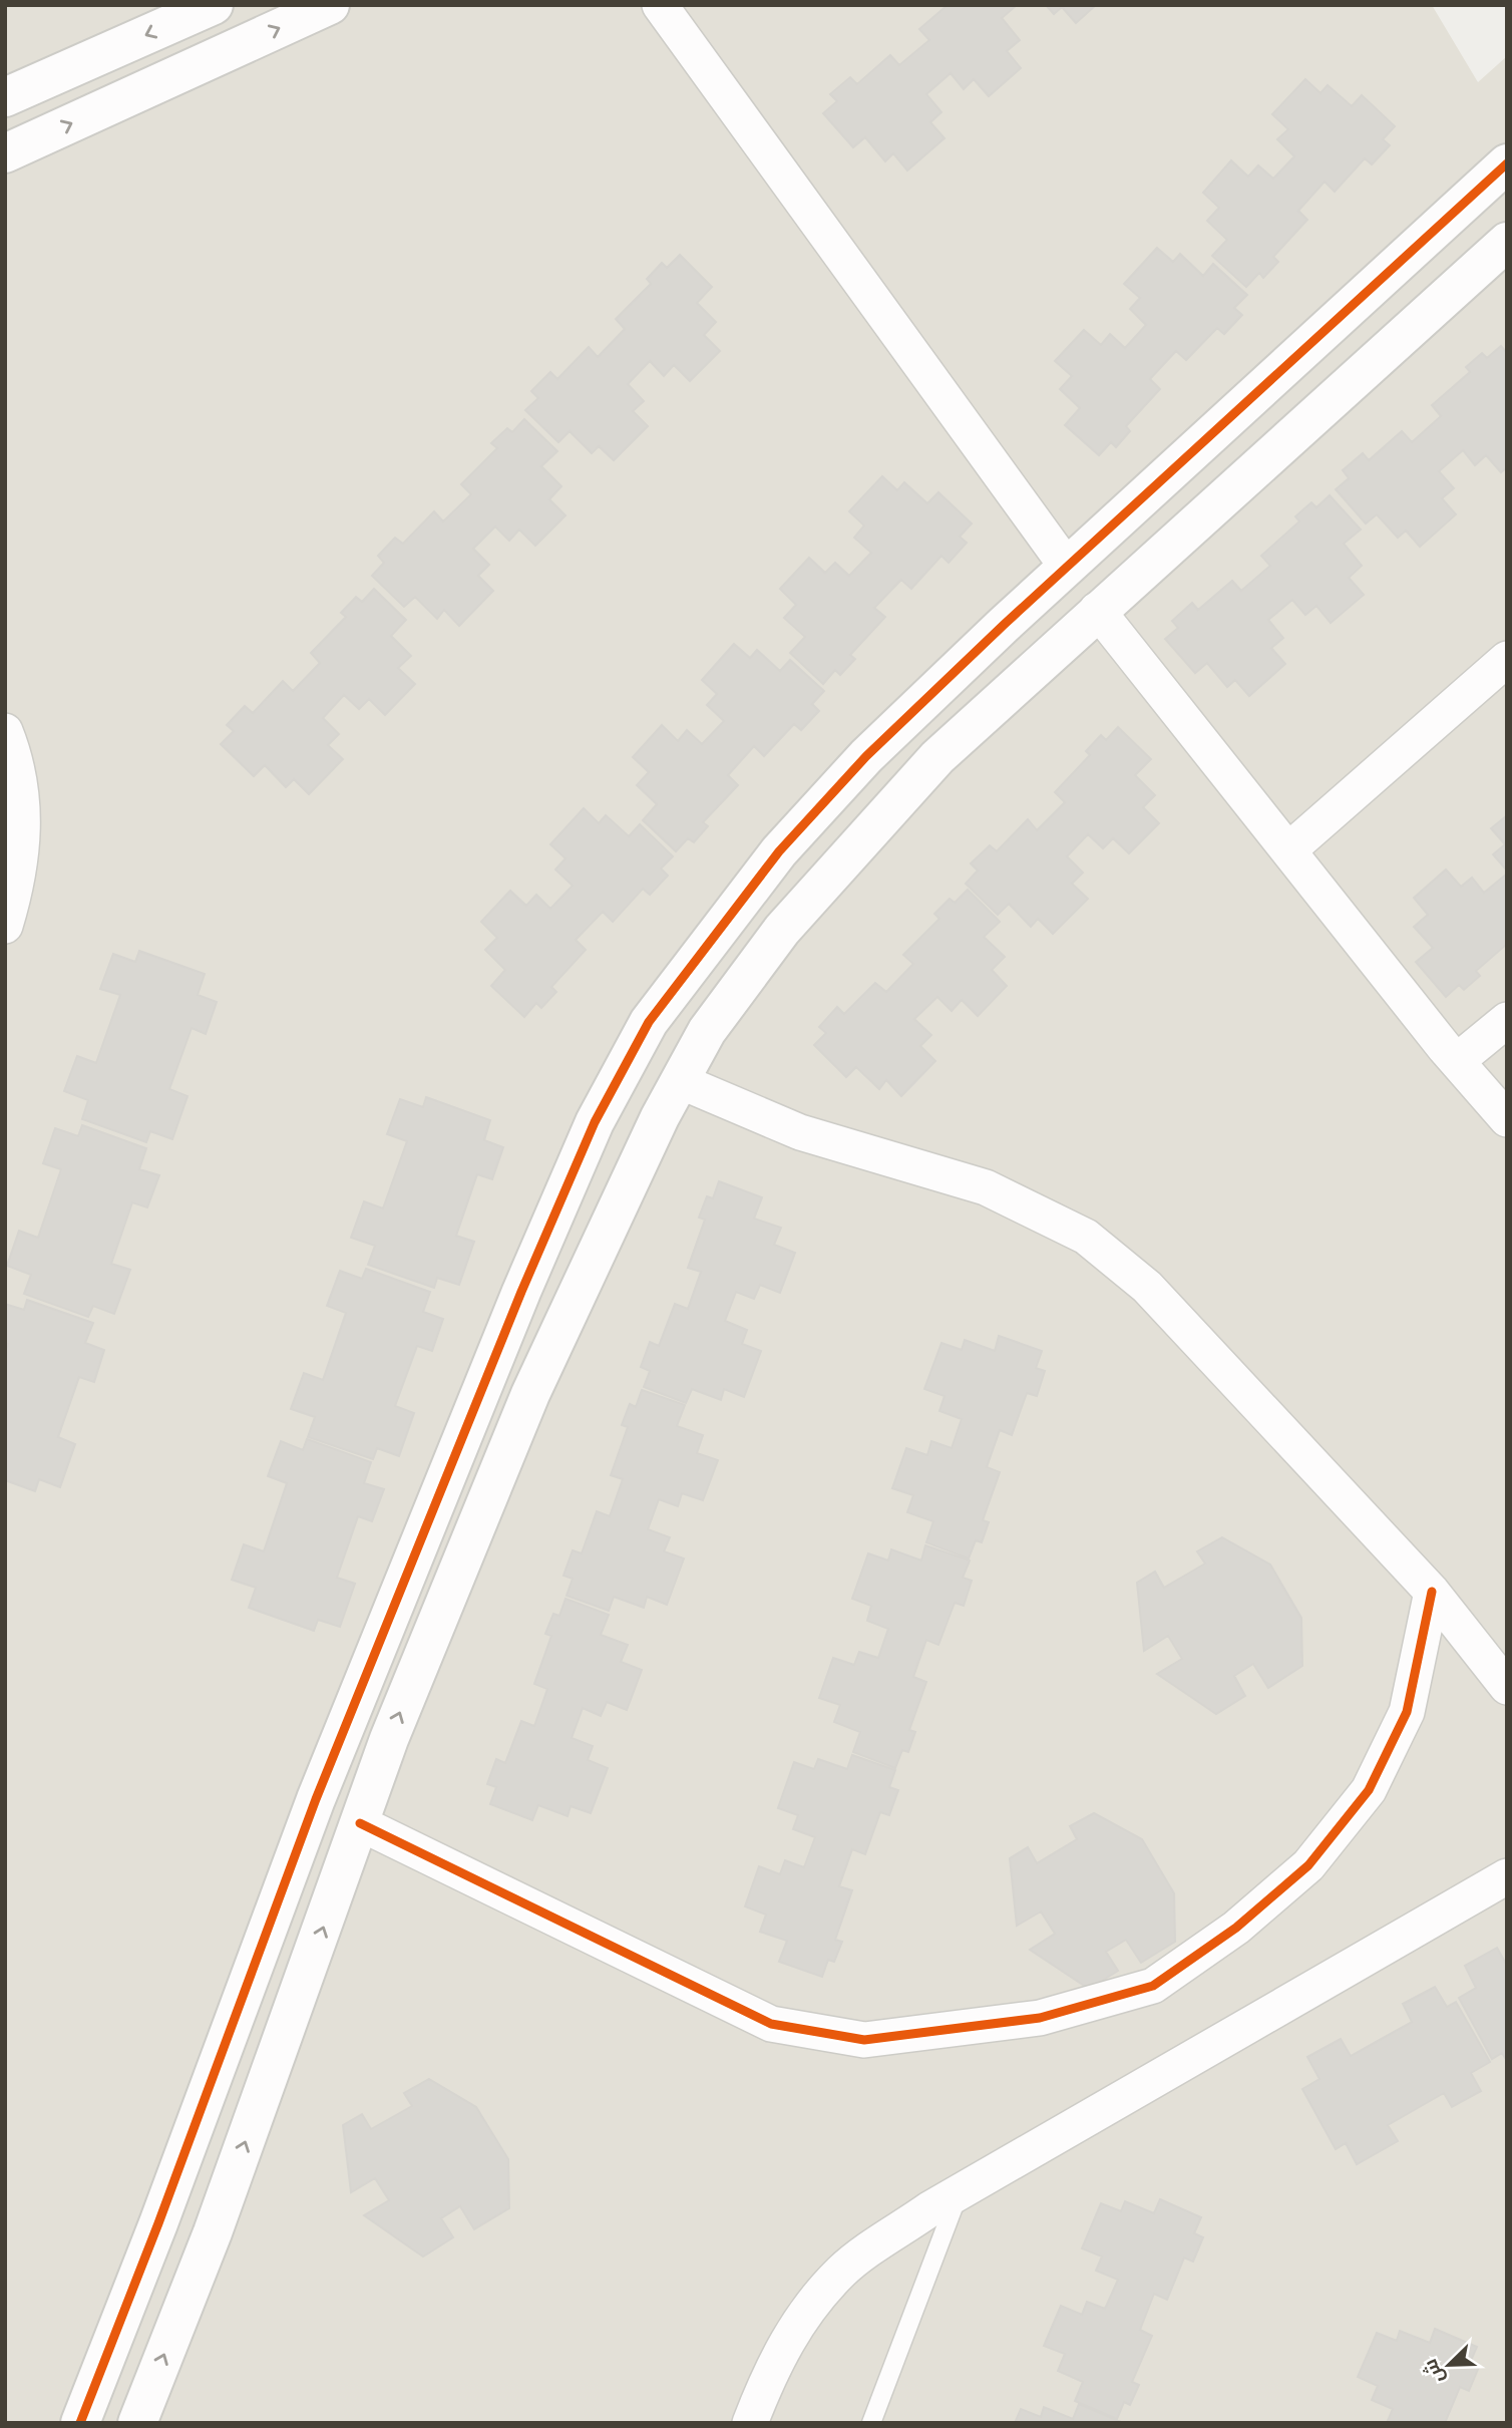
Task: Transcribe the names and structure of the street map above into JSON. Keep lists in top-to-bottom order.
{
  "north": "bottom left"
}
